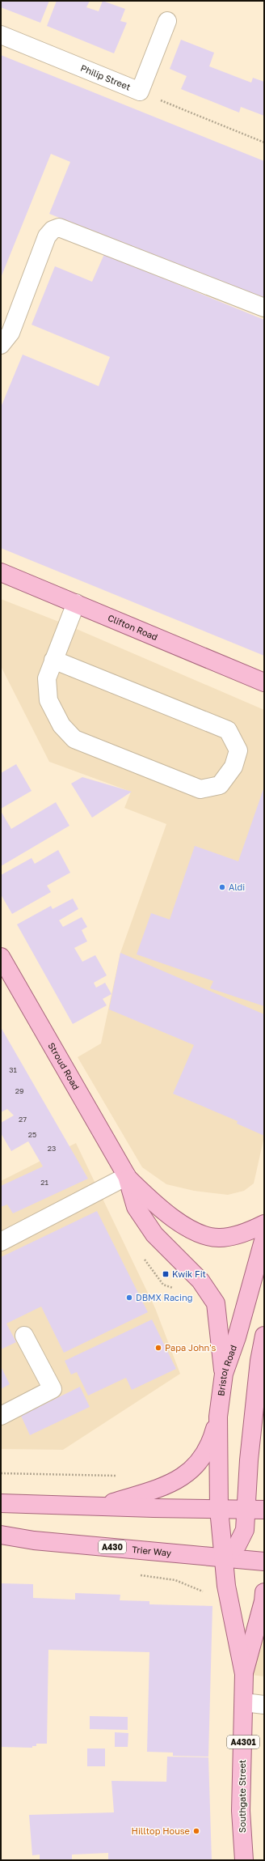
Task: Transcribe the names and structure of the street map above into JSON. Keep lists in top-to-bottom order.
{
  "streets": {
    "main road": [
      "Clifton Road",
      "Stroud Road",
      "Bristol Road",
      "A430",
      "Trier Way",
      "A4301",
      "Southgate Street"
    ],
    "street": ["Philip Street"]
  },
  "crossings": [
    ["Stroud Road", "Bristol Road"],
    ["Bristol Road", "Southgate Street"],
    ["Trier Way", "Southgate Street"]
  ],
  "places": {
    "other": [
      "Aldi",
      "DBMX Racing",
      "Papa John's",
      "Hilltop House"
    ],
    "transit": ["Kwik Fit"]
  },
  "house_numbers": [
    "31",
    "29",
    "27",
    "25",
    "23",
    "21"
  ]
}
